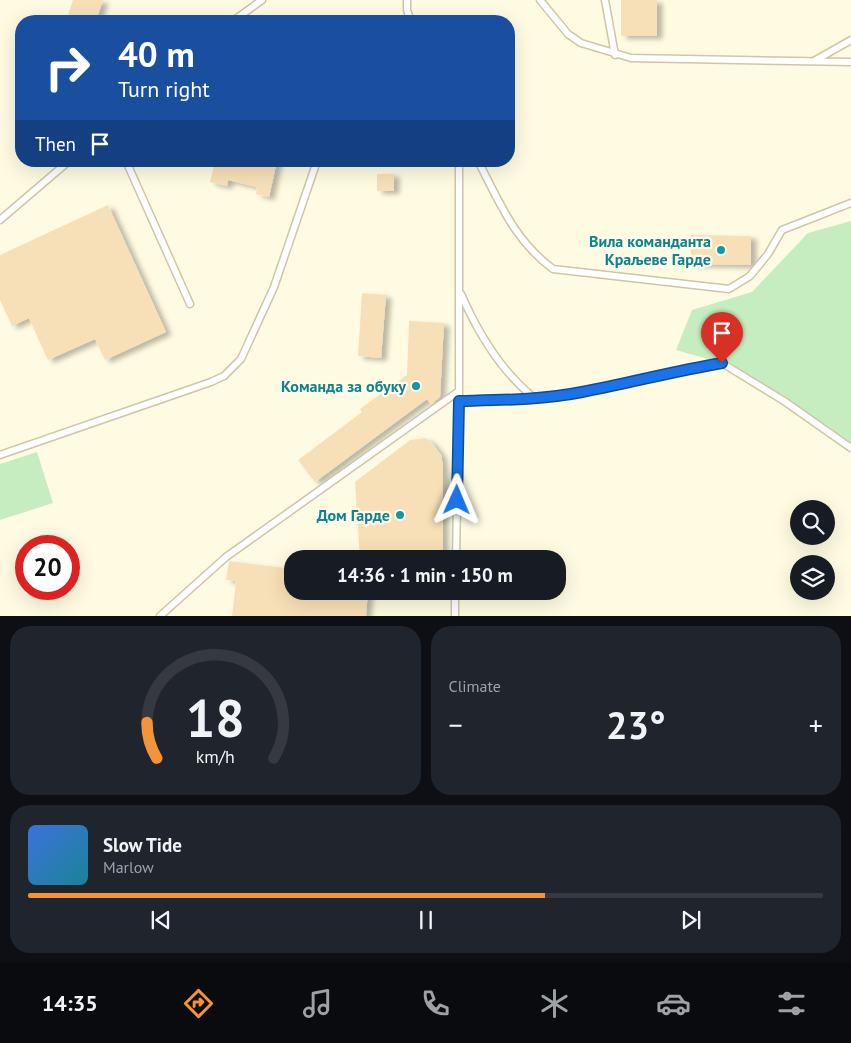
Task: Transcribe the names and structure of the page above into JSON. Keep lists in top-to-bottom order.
{
  "places": ["Вила команданта Краљеве Гарде", "Команда за обуку", "Дом Гарде"],
  "page": {
    "turn": ["40 m", "Turn right"],
    "then": "Then",
    "limit": "20",
    "trip": "14:36 · 1 min · 150 m",
    "tile": "Climate",
    "heat": ["−", "23°", "+"],
    "song": ["Slow Tide", "Marlow"],
    "tabs": "14:35",
    "gauge": ["18", "km/h"]
  }
}
